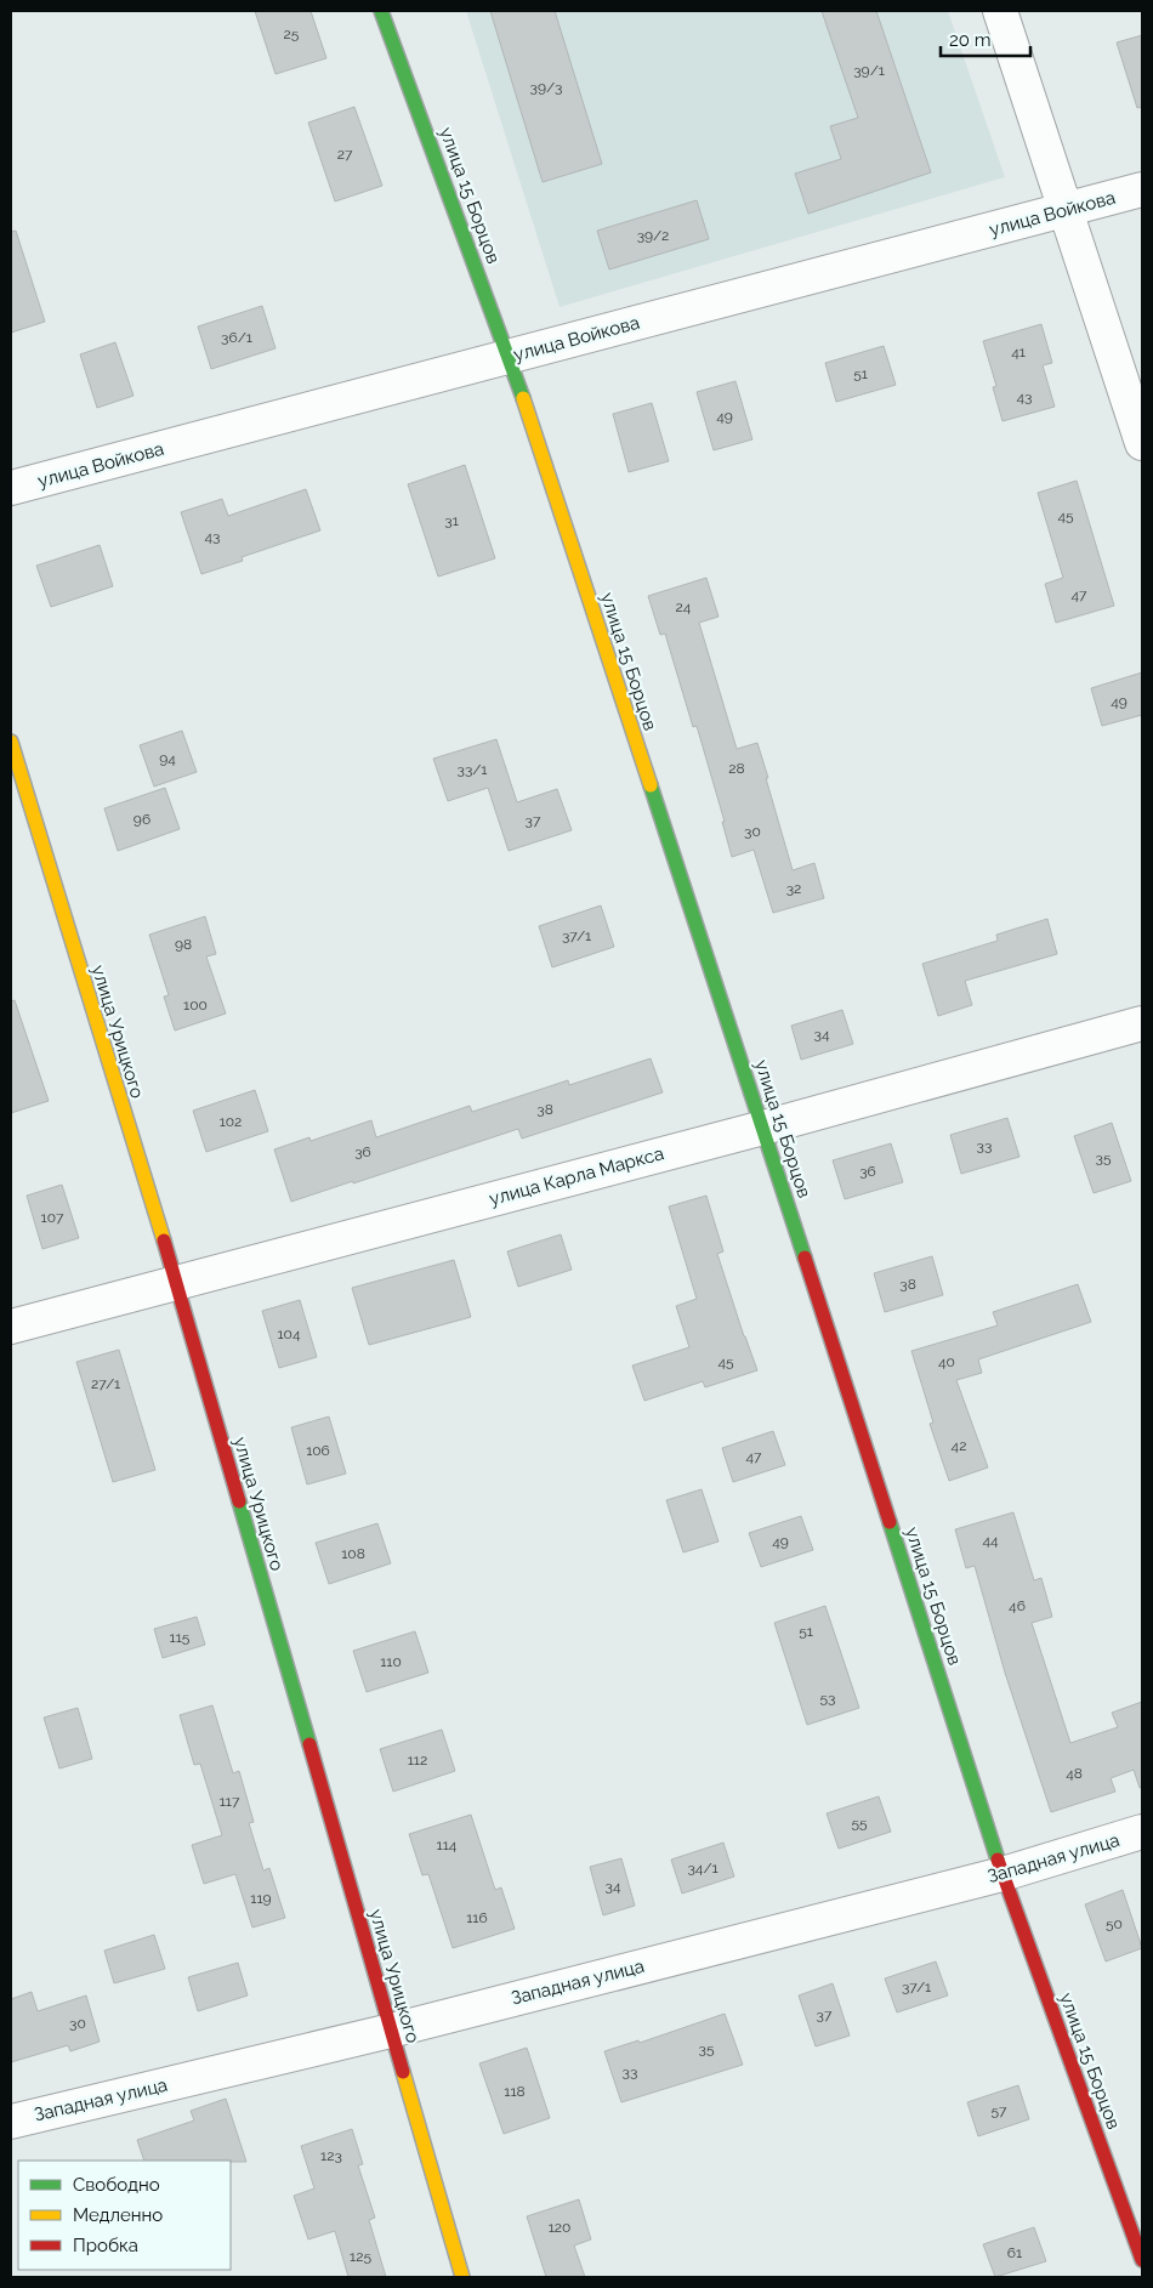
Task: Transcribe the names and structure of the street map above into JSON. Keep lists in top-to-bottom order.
{
  "streets": {
    "street": [
      "улица 15 Борцов",
      "улица Войкова",
      "улица Урицкого",
      "улица Карла Маркса",
      "Западная улица"
    ]
  },
  "crossings": [
    ["улица 15 Борцов", "улица Войкова"],
    ["улица 15 Борцов", "улица Карла Маркса"],
    ["улица 15 Борцов", "Западная улица"],
    ["улица Урицкого", "улица Карла Маркса"],
    ["улица Урицкого", "Западная улица"]
  ],
  "house_numbers": [
    "25",
    "39/1",
    "39/3",
    "27",
    "39/2",
    "36/1",
    "41",
    "51",
    "43",
    "49",
    "45",
    "31",
    "43",
    "47",
    "24",
    "49",
    "94",
    "28",
    "33/1",
    "96",
    "37",
    "30",
    "32",
    "37/1",
    "98",
    "100",
    "34",
    "38",
    "102",
    "33",
    "36",
    "35",
    "36",
    "107",
    "38",
    "104",
    "45",
    "40",
    "27/1",
    "42",
    "106",
    "47",
    "44",
    "49",
    "108",
    "46",
    "51",
    "115",
    "110",
    "53",
    "112",
    "48",
    "117",
    "55",
    "114",
    "34/1",
    "34",
    "119",
    "116",
    "50",
    "37/1",
    "37",
    "30",
    "35",
    "33",
    "118",
    "57",
    "123",
    "120",
    "61",
    "125"
  ],
  "legend": ["Свободно", "Медленно", "Пробка"],
  "scale_bar": "20 m"
}
